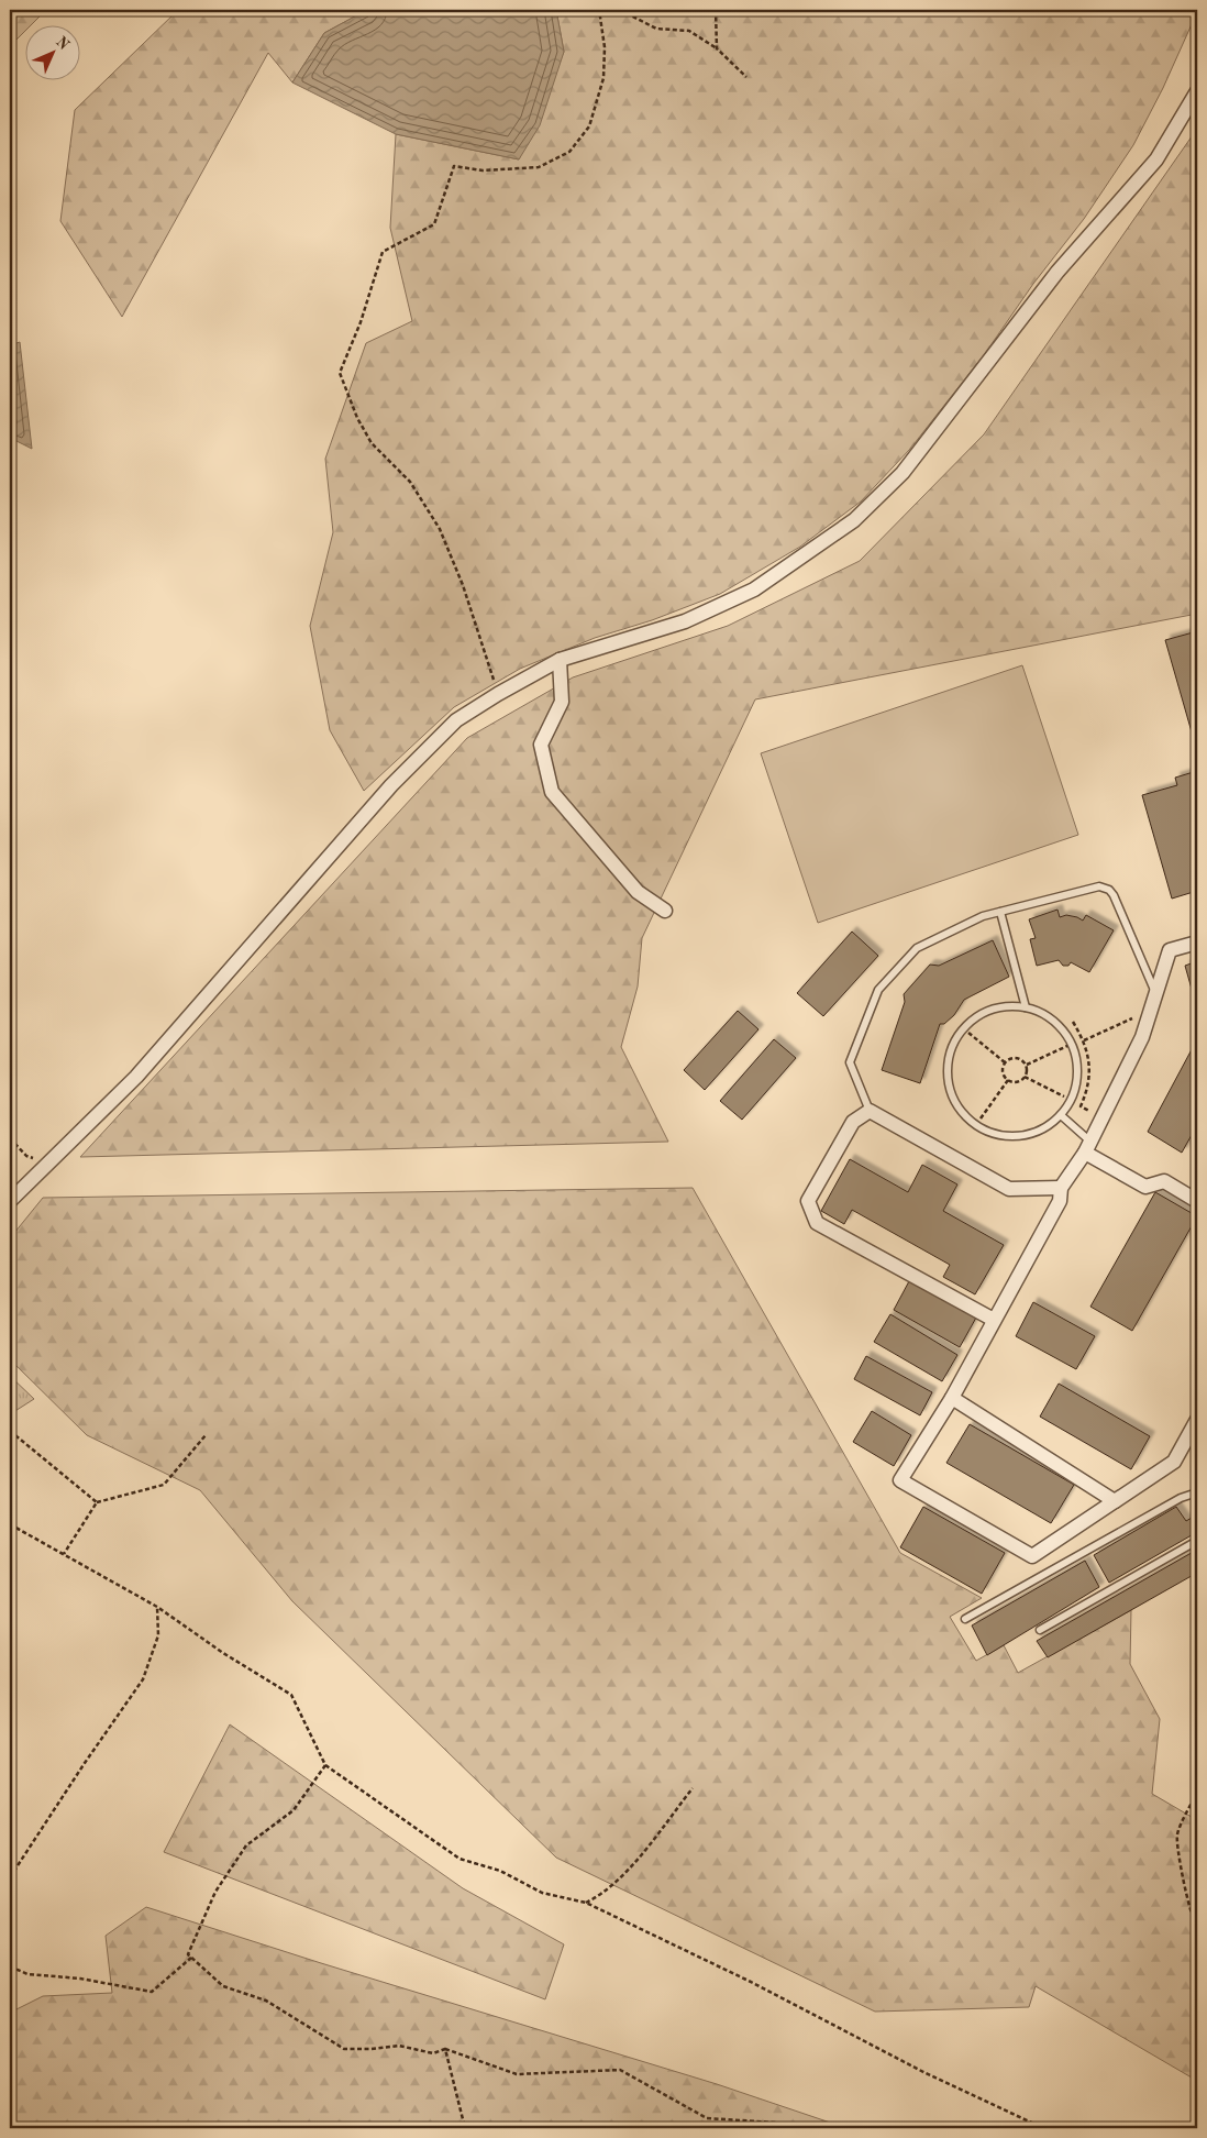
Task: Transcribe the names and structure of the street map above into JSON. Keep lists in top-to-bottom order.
{
  "north": "top right"
}
